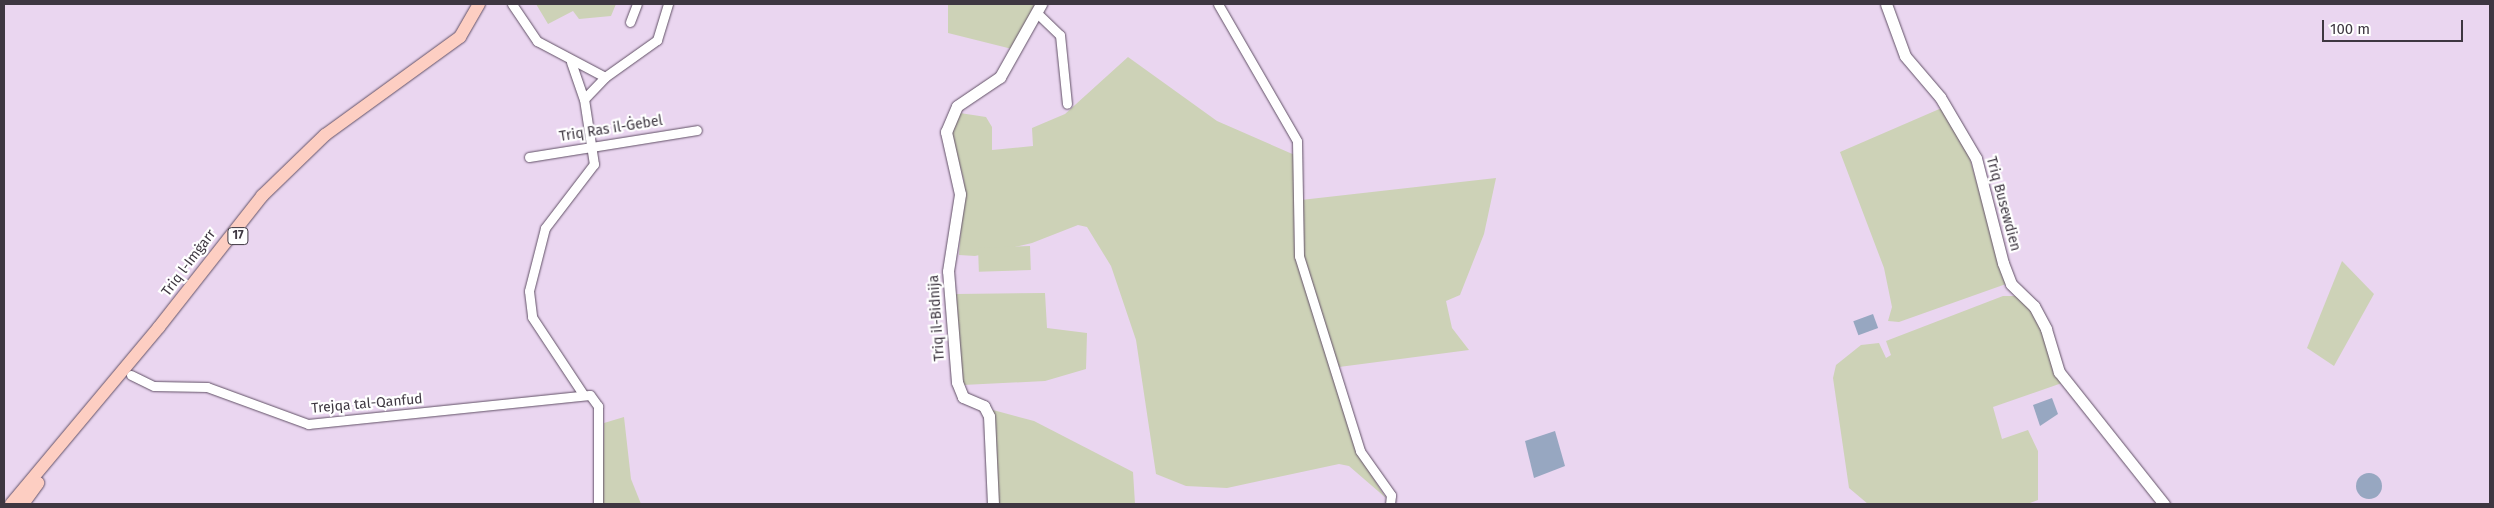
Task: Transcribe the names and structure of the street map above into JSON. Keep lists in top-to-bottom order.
{
  "streets": {
    "main road": ["17", "Triq l-Imġarr"],
    "street": [
      "Triq Ras il-Ġebel",
      "Triq Busewdien",
      "Triq il-Bidnija",
      "Trejqa tal-Qanfud"
    ]
  },
  "crossings": [
    ["Triq l-Imġarr", "Trejqa tal-Qanfud"]
  ],
  "scale_bar": "100 m"
}
